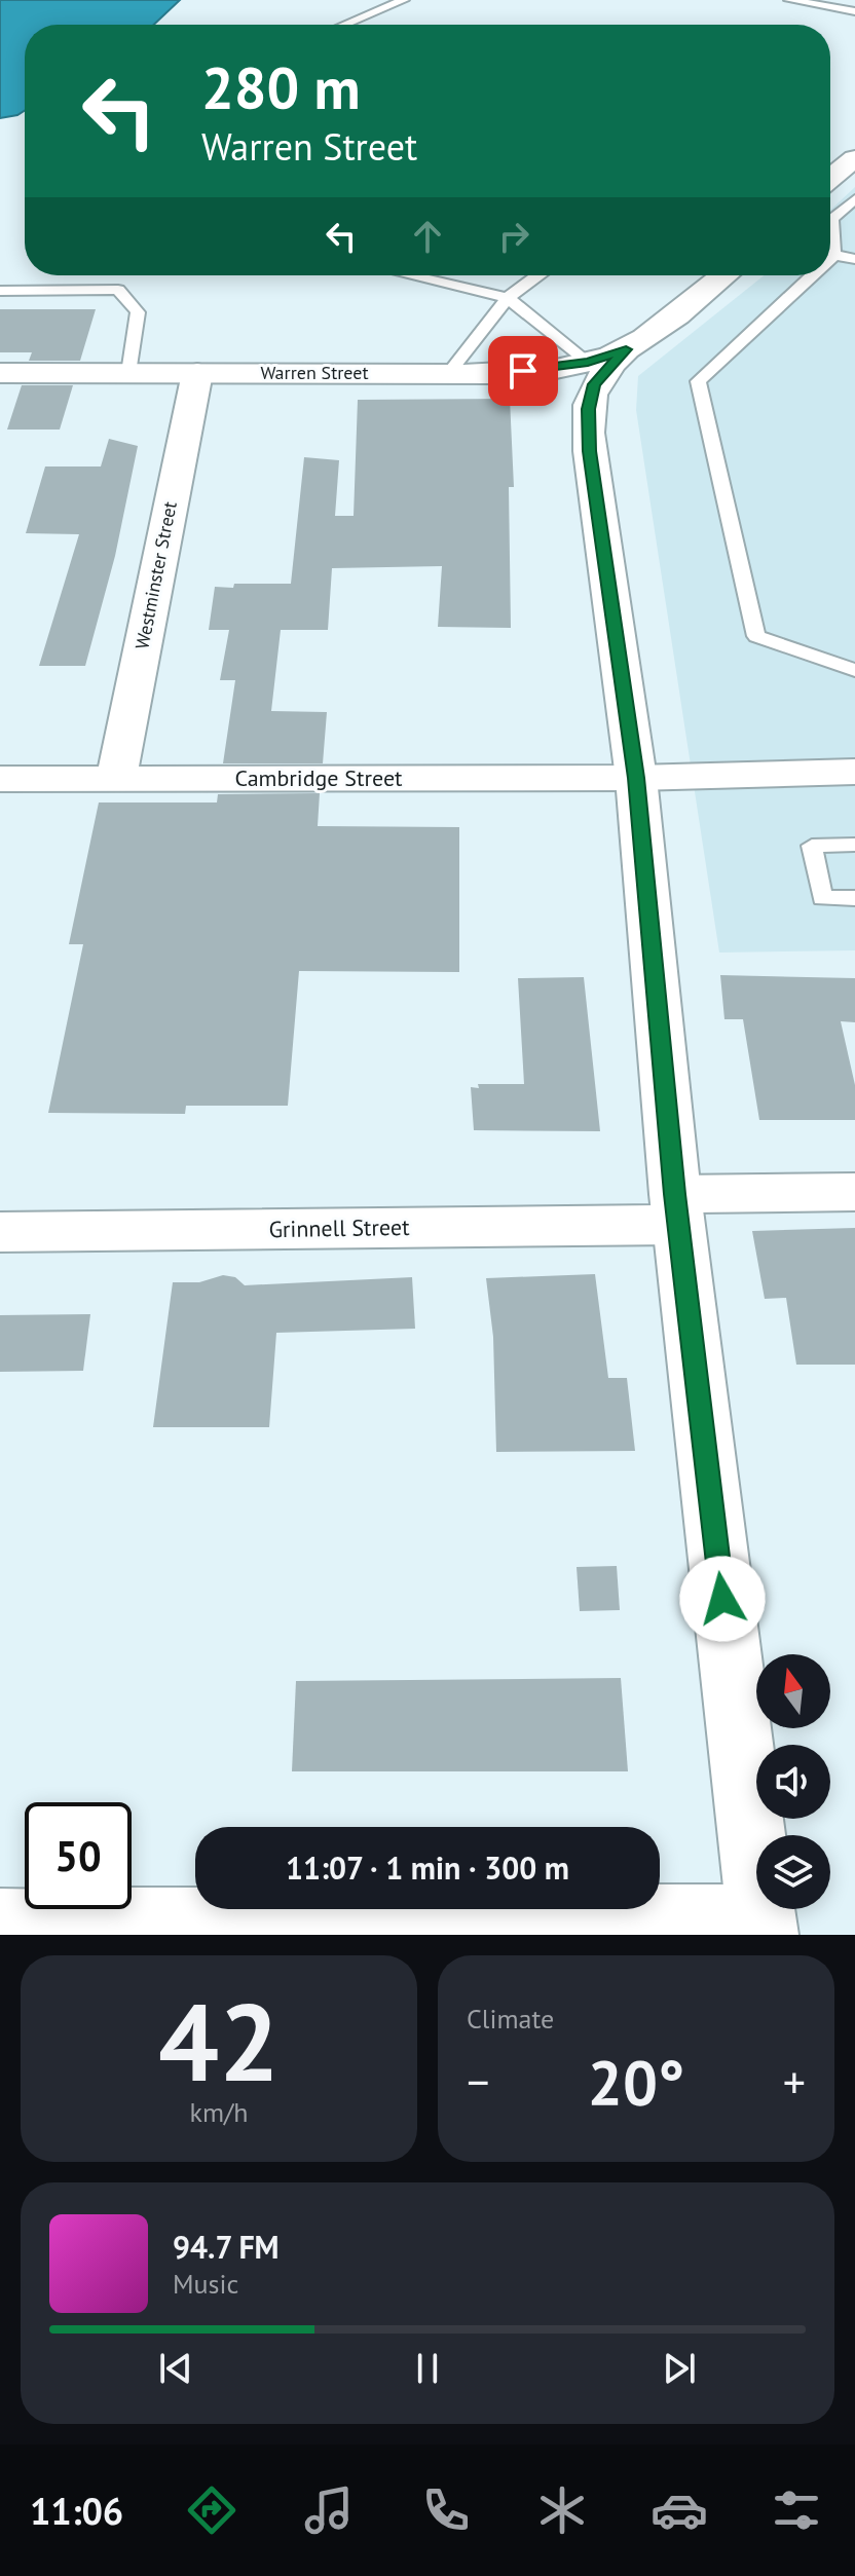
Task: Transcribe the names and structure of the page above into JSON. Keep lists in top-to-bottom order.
{
  "streets": {
    "street": [
      "Warren Street",
      "Westminster Street",
      "Cambridge Street",
      "Grinnell Street"
    ]
  },
  "crossings": [
    ["Warren Street", "Westminster Street"],
    ["Westminster Street", "Cambridge Street"]
  ],
  "north": "top",
  "page": {
    "turn": ["280 m", "Warren Street"],
    "limit": "50",
    "trip": "11:07 · 1 min · 300 m",
    "tile": [
      ["42", "km/h"],
      "Climate"
    ],
    "heat": ["−", "20°", "+"],
    "song": ["94.7 FM", "Music"],
    "tabs": "11:06"
  }
}
